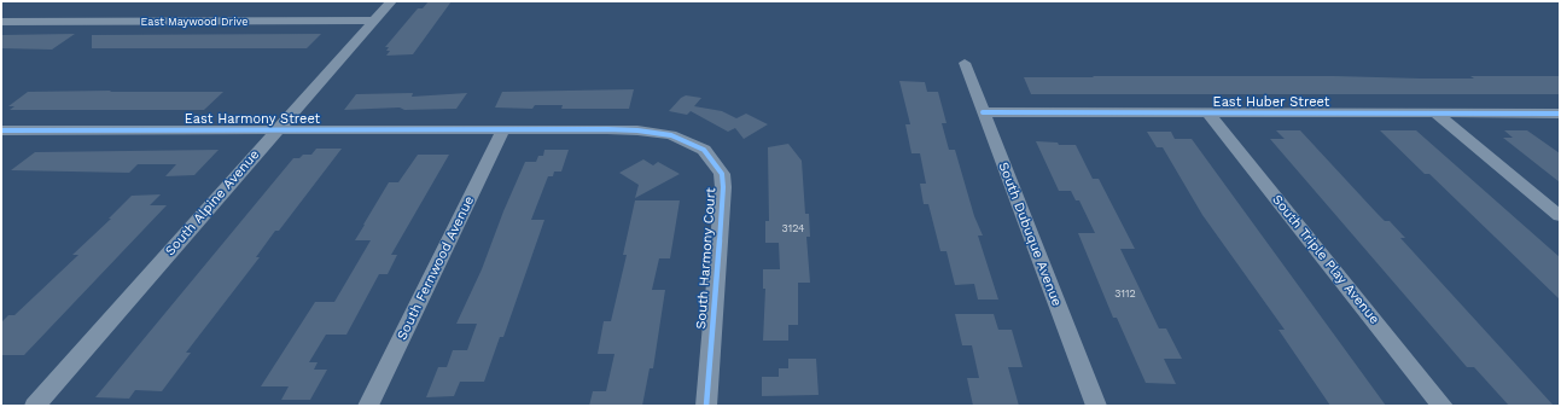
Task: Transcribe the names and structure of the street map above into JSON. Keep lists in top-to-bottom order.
{
  "streets": {
    "street": [
      "East Maywood Drive",
      "East Huber Street",
      "East Harmony Street",
      "South Alpine Avenue",
      "South Dubuque Avenue",
      "South Harmony Court",
      "South Triple Play Avenue",
      "South Fernwood Avenue"
    ]
  },
  "crossings": [
    ["East Maywood Drive", "South Alpine Avenue"],
    ["East Huber Street", "South Dubuque Avenue"],
    ["East Huber Street", "South Triple Play Avenue"],
    ["East Harmony Street", "South Alpine Avenue"],
    ["East Harmony Street", "South Harmony Court"],
    ["East Harmony Street", "South Fernwood Avenue"],
    ["South Harmony Court", "South Fernwood Avenue"]
  ],
  "house_numbers": ["3124", "3112"]
}
